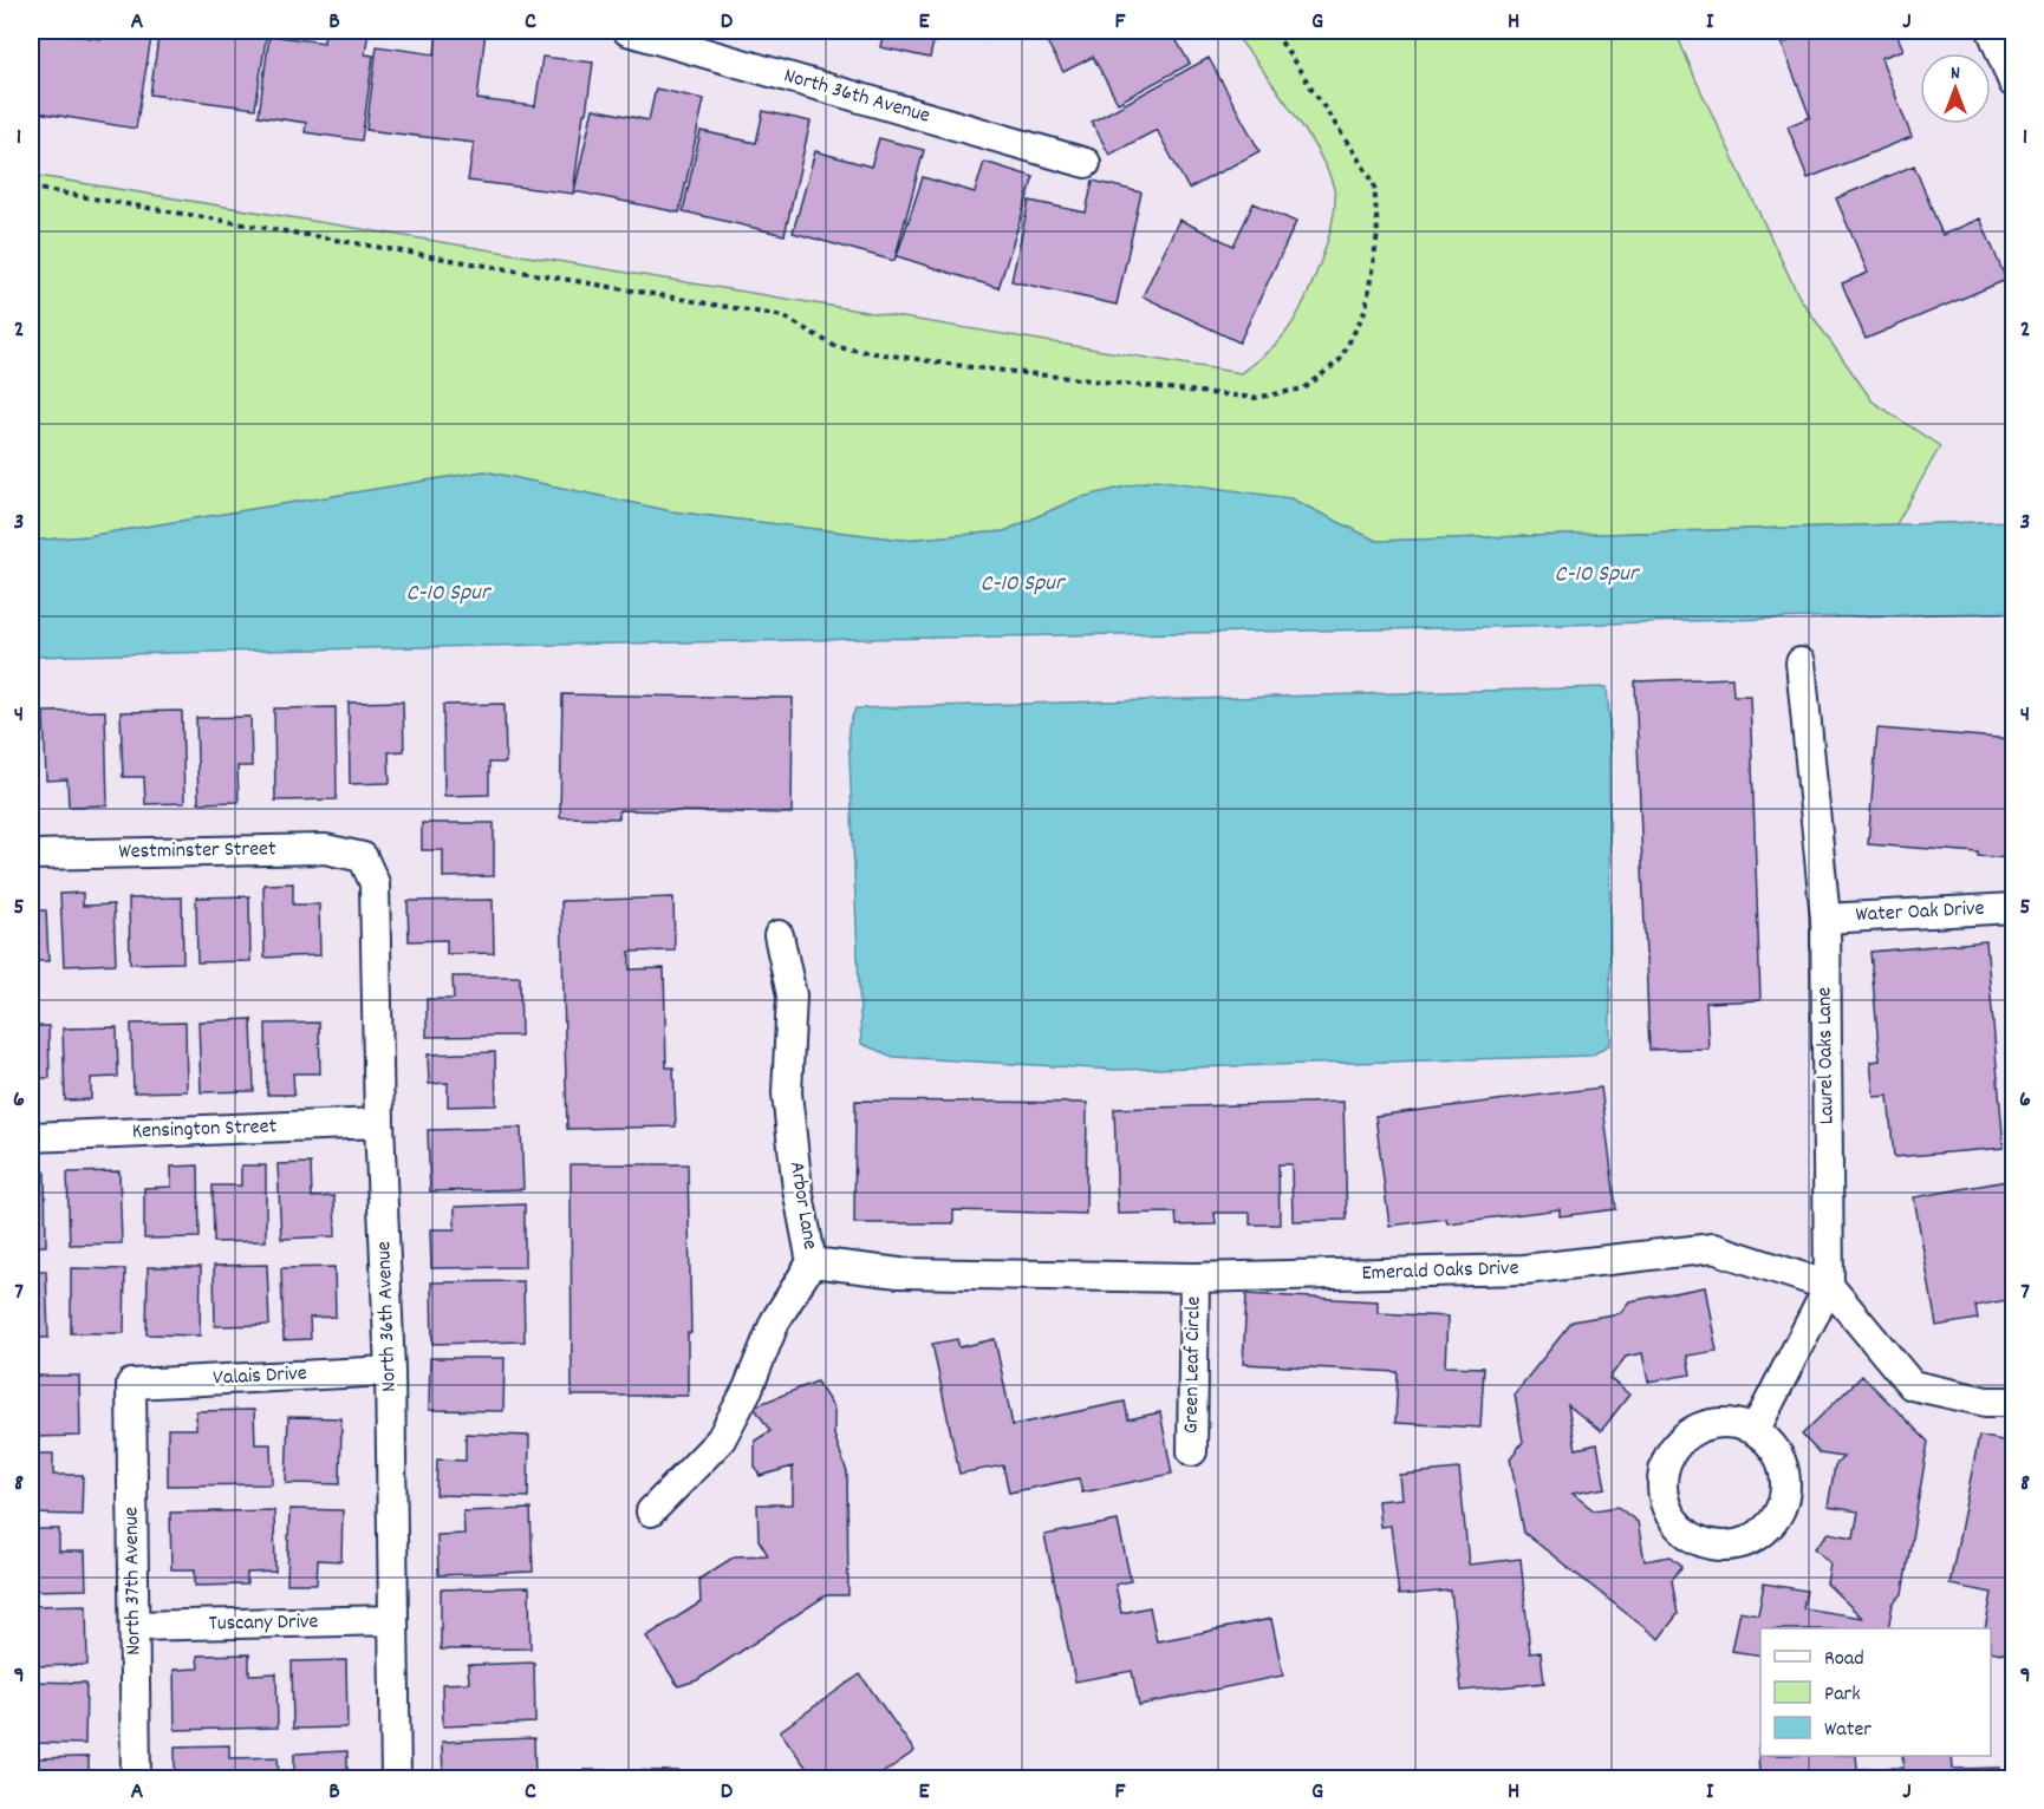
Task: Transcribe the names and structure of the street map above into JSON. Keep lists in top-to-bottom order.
{
  "streets": {
    "street": [
      "North 36th Avenue",
      "Westminster Street",
      "Water Oak Drive",
      "Laurel Oaks Lane",
      "Kensington Street",
      "Arbor Lane",
      "Emerald Oaks Drive",
      "Green Leaf Circle",
      "Valais Drive",
      "North 37th Avenue",
      "Tuscany Drive"
    ]
  },
  "crossings": [
    ["North 36th Avenue", "Westminster Street"],
    ["North 36th Avenue", "Kensington Street"],
    ["North 36th Avenue", "Valais Drive"],
    ["North 36th Avenue", "Tuscany Drive"],
    ["Water Oak Drive", "Laurel Oaks Lane"],
    ["Laurel Oaks Lane", "Emerald Oaks Drive"],
    ["Arbor Lane", "Emerald Oaks Drive"],
    ["Emerald Oaks Drive", "Green Leaf Circle"],
    ["Valais Drive", "North 37th Avenue"],
    ["North 37th Avenue", "Tuscany Drive"]
  ],
  "water": ["C-10 Spur"],
  "legend": ["Road", "Park", "Water"],
  "north": "top",
  "grid": {
    "columns": [
      "A",
      "B",
      "C",
      "D",
      "E",
      "F",
      "G",
      "H",
      "I",
      "J"
    ],
    "rows": [
      "1",
      "2",
      "3",
      "4",
      "5",
      "6",
      "7",
      "8",
      "9"
    ]
  }
}
